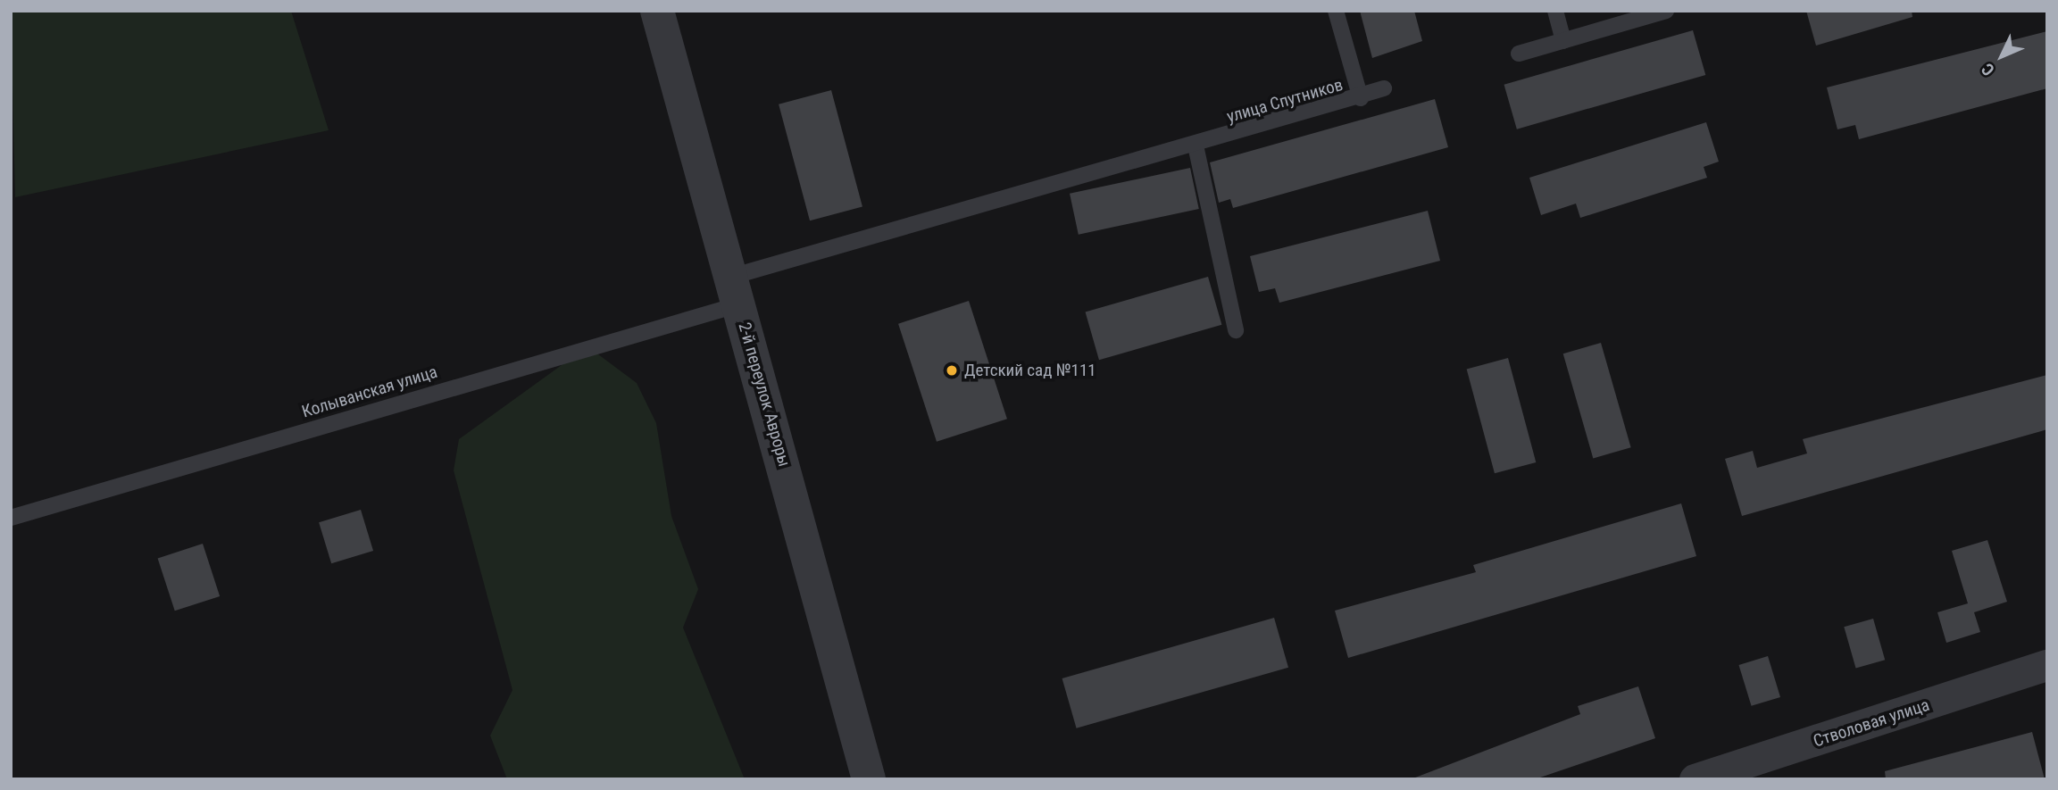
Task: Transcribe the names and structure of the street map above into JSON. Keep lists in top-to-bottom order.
{
  "streets": {
    "street": ["2-й переулок Авроры", "Стволовая улица"],
    "lane": ["улица Спутников", "Колыванская улица"]
  },
  "crossings": [
    ["улица Спутников", "Колыванская улица"],
    ["улица Спутников", "2-й переулок Авроры"],
    ["Колыванская улица", "2-й переулок Авроры"]
  ],
  "places": ["Детский сад №111"],
  "north": "bottom left"
}
